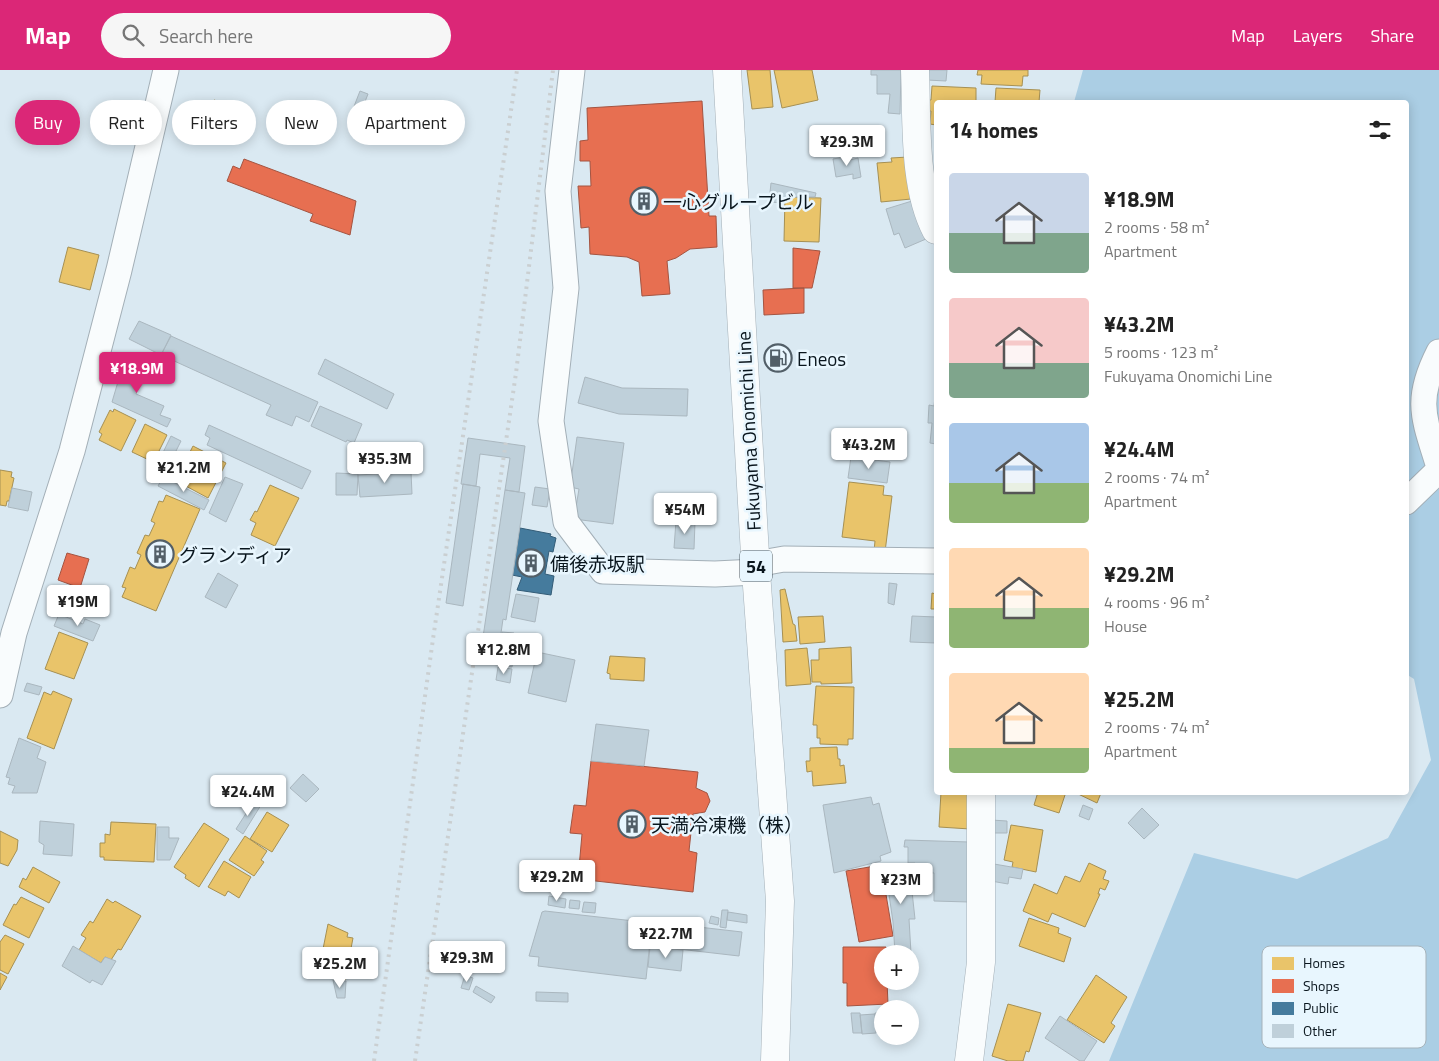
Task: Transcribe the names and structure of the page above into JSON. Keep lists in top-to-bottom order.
{
  "streets": {
    "main road": ["Fukuyama Onomichi Line", "54"]
  },
  "places": {
    "building": [
      "一心グループビル",
      "グランディア",
      "備後赤坂駅",
      "天満冷凍機（株）"
    ],
    "fuel station": ["Eneos"]
  },
  "legend": [
    "Homes",
    "Shops",
    "Public",
    "Other"
  ],
  "page": {
    "header": "Map",
    "search": "Search here",
    "nav": ["Map", "Layers", "Share"],
    "chip": [
      "Buy",
      "Rent",
      "Filters",
      "New",
      "Apartment"
    ],
    "heading": "14 homes",
    "price": [
      "¥29.3M",
      "¥18.9M",
      "¥43.2M",
      "¥35.3M",
      "¥21.2M",
      "¥54M",
      "¥19M",
      "¥12.8M",
      "¥24.4M",
      "¥29.2M",
      "¥23M",
      "¥22.7M",
      "¥29.3M",
      "¥25.2M"
    ],
    "list": [
      {
        "name": "¥18.9M",
        "note": "2 rooms · 58 m² · Apartment"
      },
      {
        "name": "¥43.2M",
        "note": "5 rooms · 123 m² · Fukuyama Onomichi Line"
      },
      {
        "name": "¥24.4M",
        "note": "2 rooms · 74 m² · Apartment"
      },
      {
        "name": "¥29.2M",
        "note": "4 rooms · 96 m² · House"
      },
      {
        "name": "¥25.2M",
        "note": "2 rooms · 74 m² · Apartment"
      }
    ],
    "map_buttons": ["+", "−"]
  }
}
